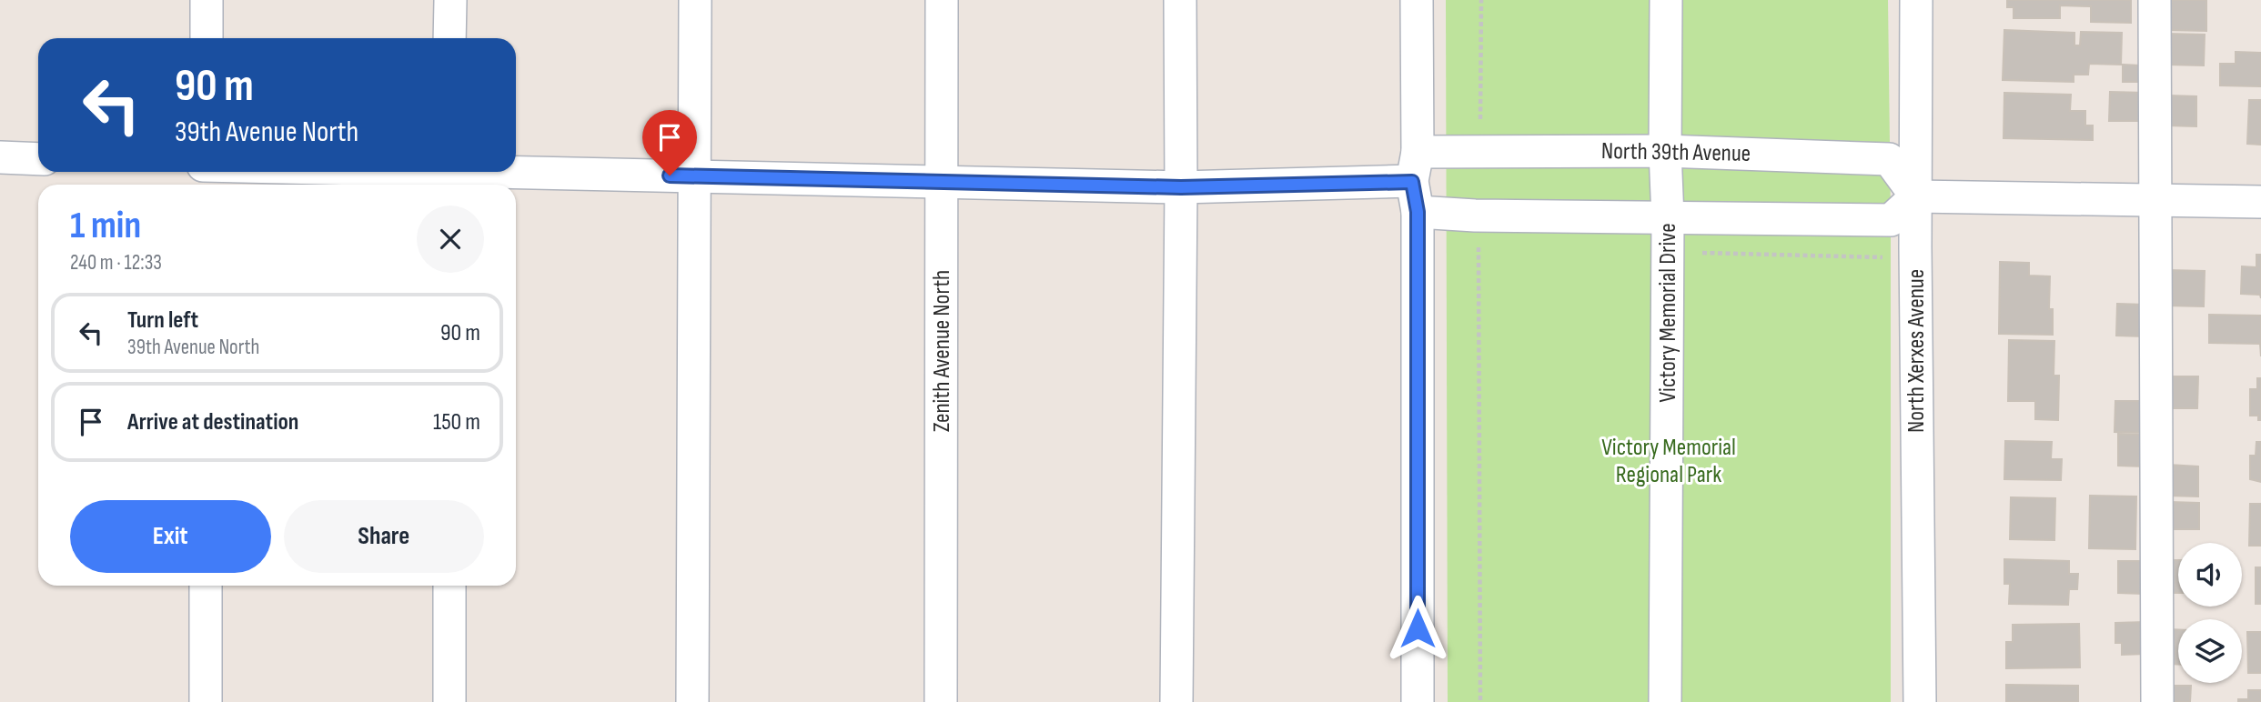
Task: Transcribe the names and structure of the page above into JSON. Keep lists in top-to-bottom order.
{
  "streets": {
    "street": [
      "North 39th Avenue",
      "Victory Memorial Drive",
      "Zenith Avenue North",
      "North Xerxes Avenue"
    ]
  },
  "crossings": [
    ["North 39th Avenue", "Victory Memorial Drive"],
    ["North 39th Avenue", "Zenith Avenue North"],
    ["North 39th Avenue", "North Xerxes Avenue"]
  ],
  "parks": ["Victory Memorial Regional Park"],
  "page": {
    "turn": ["90 m", "39th Avenue North"],
    "heading": ["1 min", "240 m · 12:33"],
    "list": [
      {
        "name": "Turn left",
        "note": "39th Avenue North",
        "value": "90 m"
      },
      {
        "name": "Arrive at destination",
        "value": "150 m"
      }
    ],
    "buttons": ["Exit", "Share"]
  }
}
